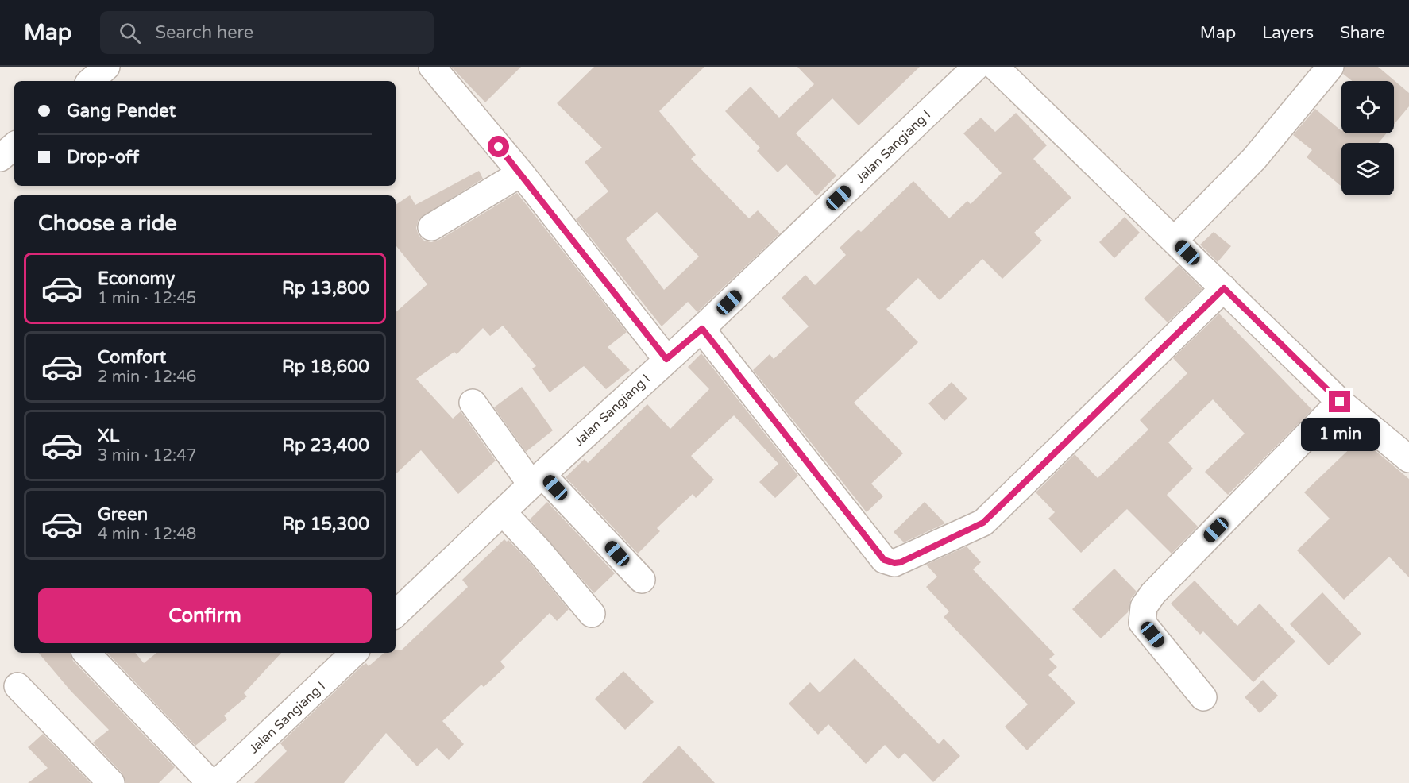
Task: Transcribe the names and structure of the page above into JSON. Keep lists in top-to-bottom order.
{
  "streets": {
    "street": ["Jalan Sangiang I"]
  },
  "page": {
    "header": "Map",
    "search": "Search here",
    "nav": ["Map", "Layers", "Share"],
    "banner": ["Gang Pendet", "Drop-off"],
    "heading": "Choose a ride",
    "list": [
      {
        "name": "Economy",
        "note": "1 min · 12:45",
        "value": "Rp 13,800"
      },
      {
        "name": "Comfort",
        "note": "2 min · 12:46",
        "value": "Rp 18,600"
      },
      {
        "name": "XL",
        "note": "3 min · 12:47",
        "value": "Rp 23,400"
      },
      {
        "name": "Green",
        "note": "4 min · 12:48",
        "value": "Rp 15,300"
      }
    ],
    "bubble": "1 min",
    "buttons": "Confirm"
  }
}
